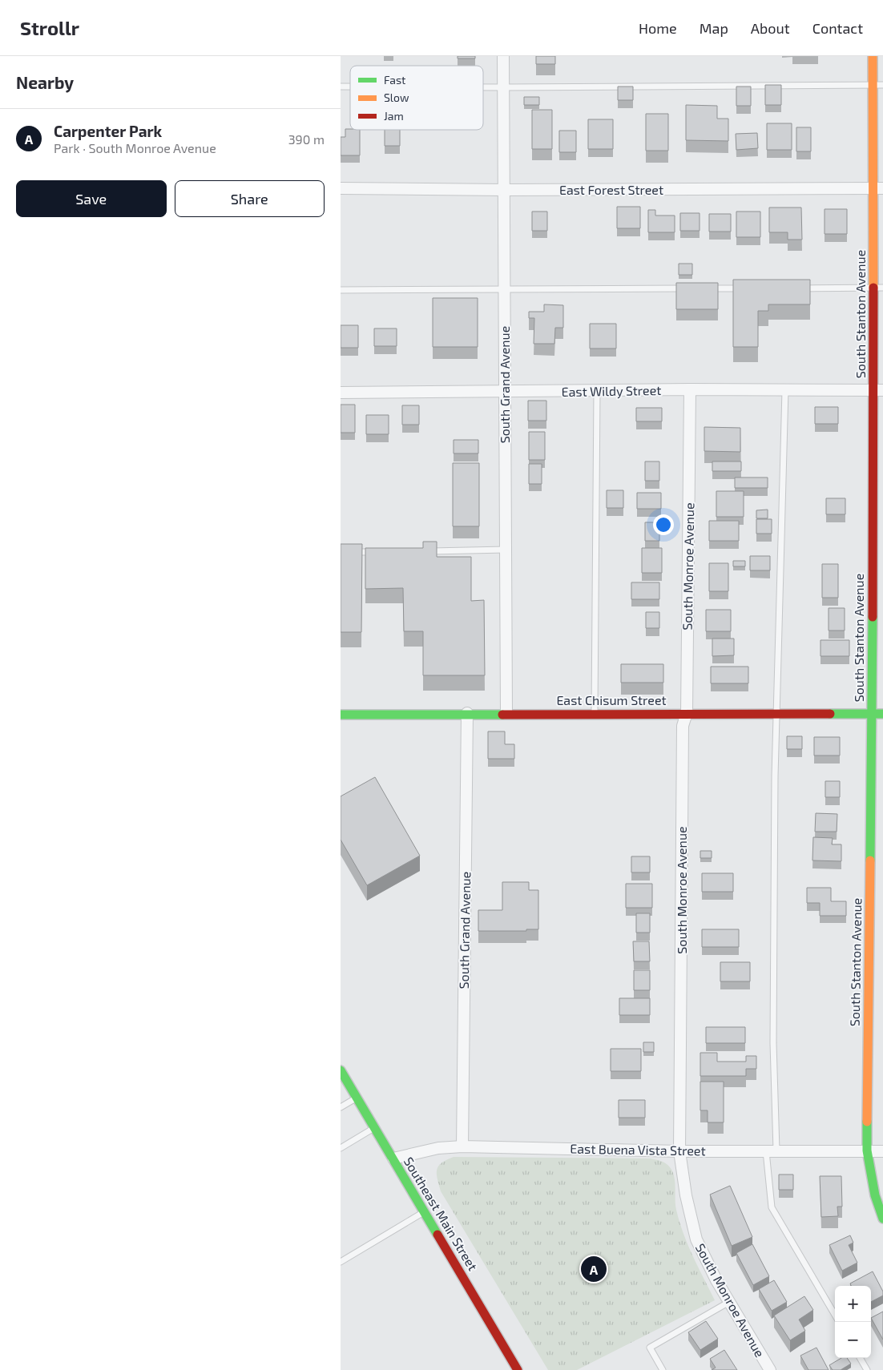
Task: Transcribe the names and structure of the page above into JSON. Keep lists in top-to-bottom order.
{
  "streets": {
    "street": [
      "East Forest Street",
      "South Stanton Avenue",
      "South Grand Avenue",
      "East Wildy Street",
      "South Monroe Avenue",
      "East Chisum Street",
      "East Buena Vista Street",
      "Southeast Main Street"
    ]
  },
  "crossings": [
    ["East Forest Street", "South Stanton Avenue"],
    ["East Forest Street", "South Grand Avenue"],
    ["South Stanton Avenue", "East Wildy Street"],
    ["South Stanton Avenue", "East Chisum Street"],
    ["South Stanton Avenue", "East Buena Vista Street"],
    ["South Grand Avenue", "East Wildy Street"],
    ["South Grand Avenue", "East Chisum Street"],
    ["South Grand Avenue", "East Buena Vista Street"],
    ["East Wildy Street", "South Monroe Avenue"],
    ["South Monroe Avenue", "East Chisum Street"],
    ["South Monroe Avenue", "East Buena Vista Street"],
    ["East Buena Vista Street", "Southeast Main Street"]
  ],
  "legend": ["Fast", "Slow", "Jam"],
  "page": {
    "header": "Strollr",
    "nav": [
      "Home",
      "Map",
      "About",
      "Contact"
    ],
    "heading": "Nearby",
    "list": [
      {
        "mark": "A",
        "name": "Carpenter Park",
        "note": "Park · South Monroe Avenue",
        "value": "390 m"
      }
    ],
    "buttons": ["Save", "Share"],
    "pins": "A",
    "map_buttons": ["+", "−"]
  }
}
